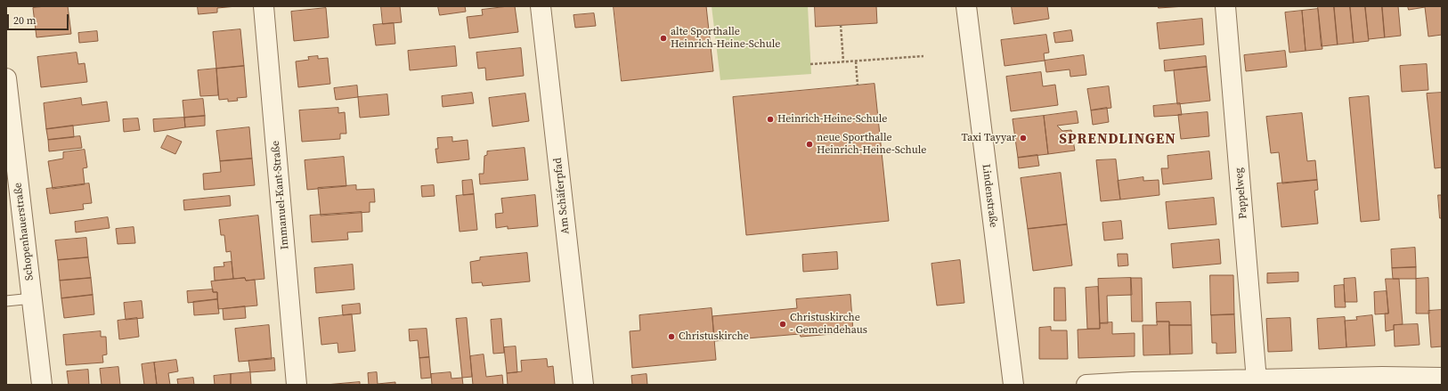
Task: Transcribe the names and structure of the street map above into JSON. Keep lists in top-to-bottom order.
{
  "streets": {
    "street": [
      "Pappelweg",
      "Immanuel-Kant-Straße",
      "Am Schäferpfad",
      "Lindenstraße",
      "Schopenhauerstraße"
    ]
  },
  "districts": ["SPRENDLINGEN"],
  "places": [
    "alte Sporthalle Heinrich-Heine-Schule",
    "Heinrich-Heine-Schule",
    "Taxi Tayyar",
    "neue Sporthalle Heinrich-Heine-Schule",
    "Christuskirche - Gemeindehaus",
    "Christuskirche"
  ],
  "scale_bar": "20 m"
}
